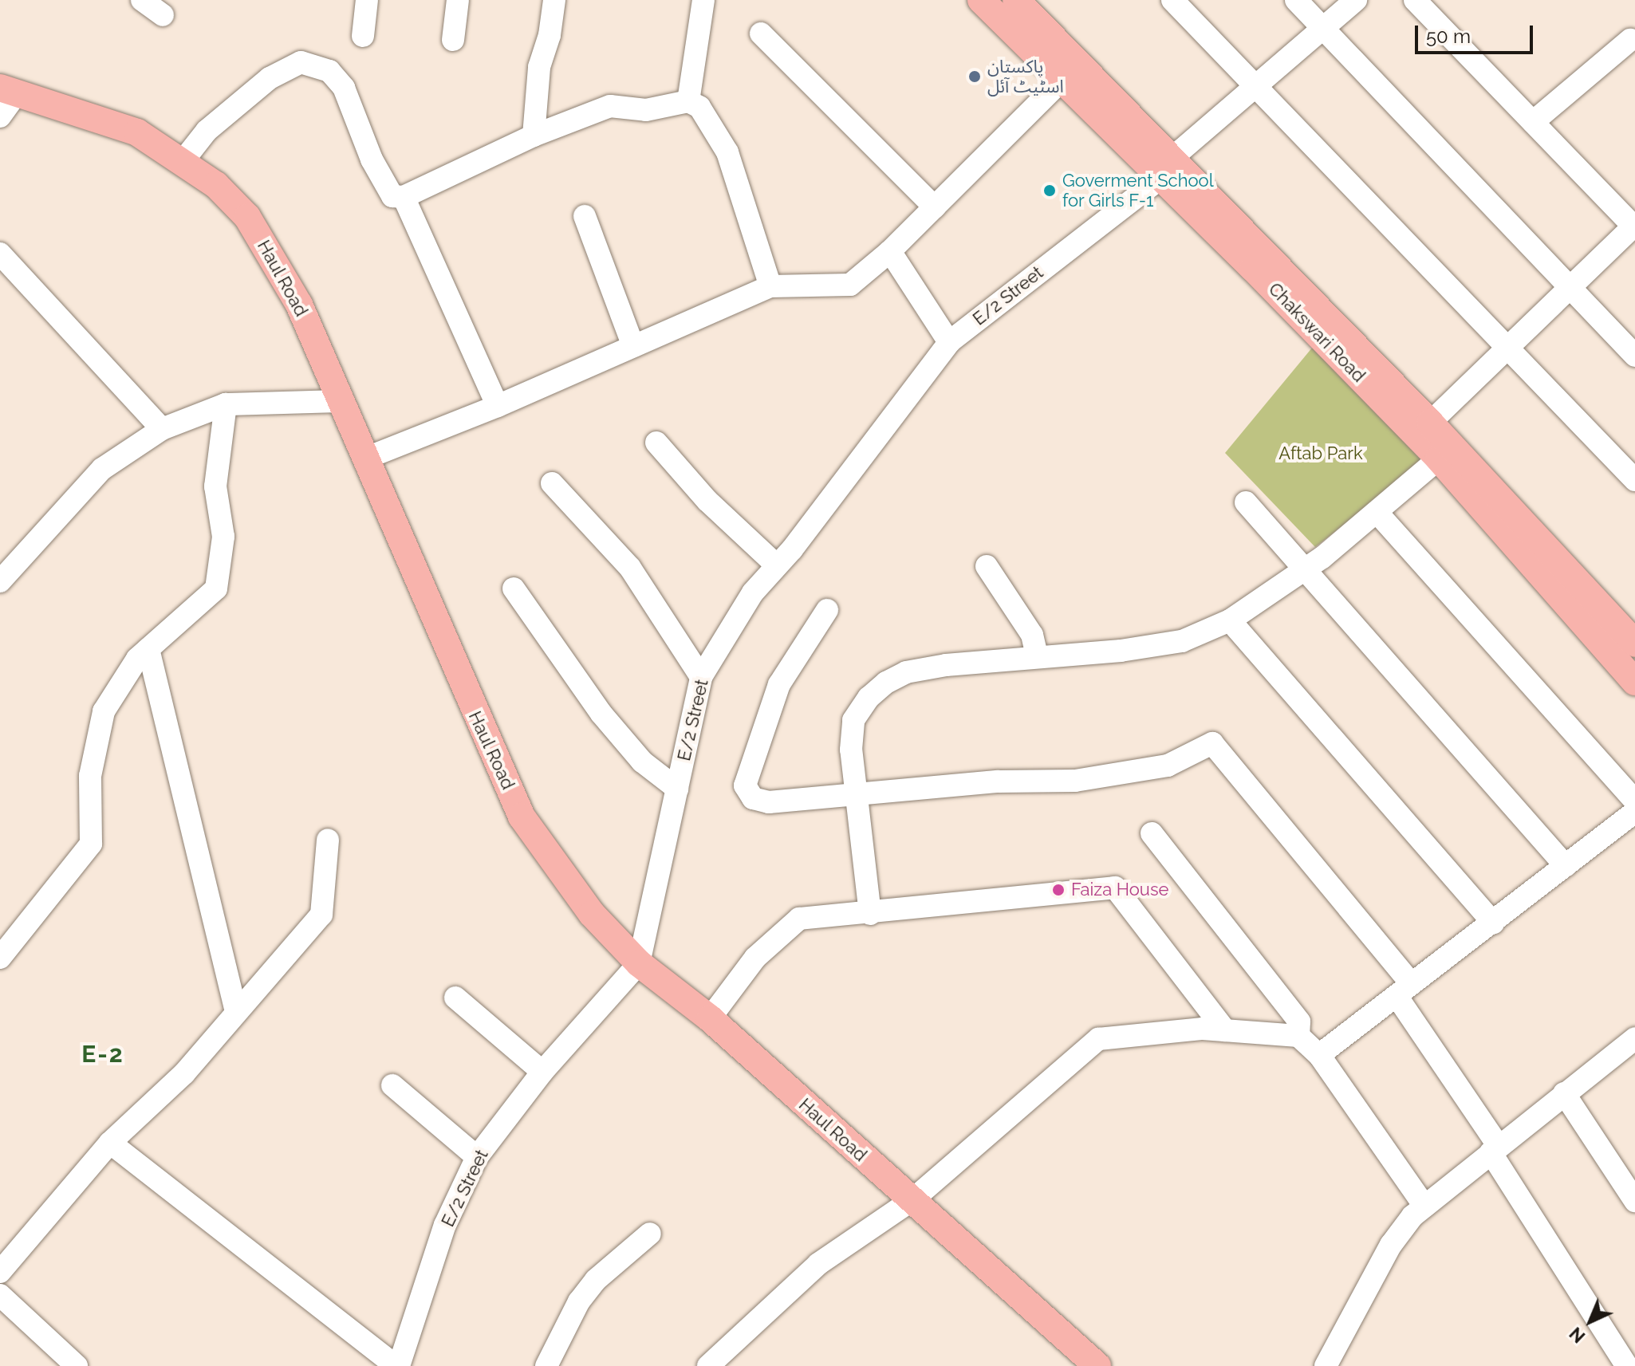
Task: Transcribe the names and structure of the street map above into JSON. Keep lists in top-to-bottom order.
{
  "streets": {
    "main road": ["Haul Road", "Chakswari Road"],
    "street": ["E/2 Street"]
  },
  "crossings": [
    ["Haul Road", "E/2 Street"],
    ["E/2 Street", "Chakswari Road"]
  ],
  "districts": ["E-2"],
  "parks": ["Aftab Park"],
  "places": ["پاکستان اسٹیٹ آئل", "Goverment School for Girls F-1", "Faiza House"],
  "scale_bar": "50 m",
  "north": "bottom left"
}
